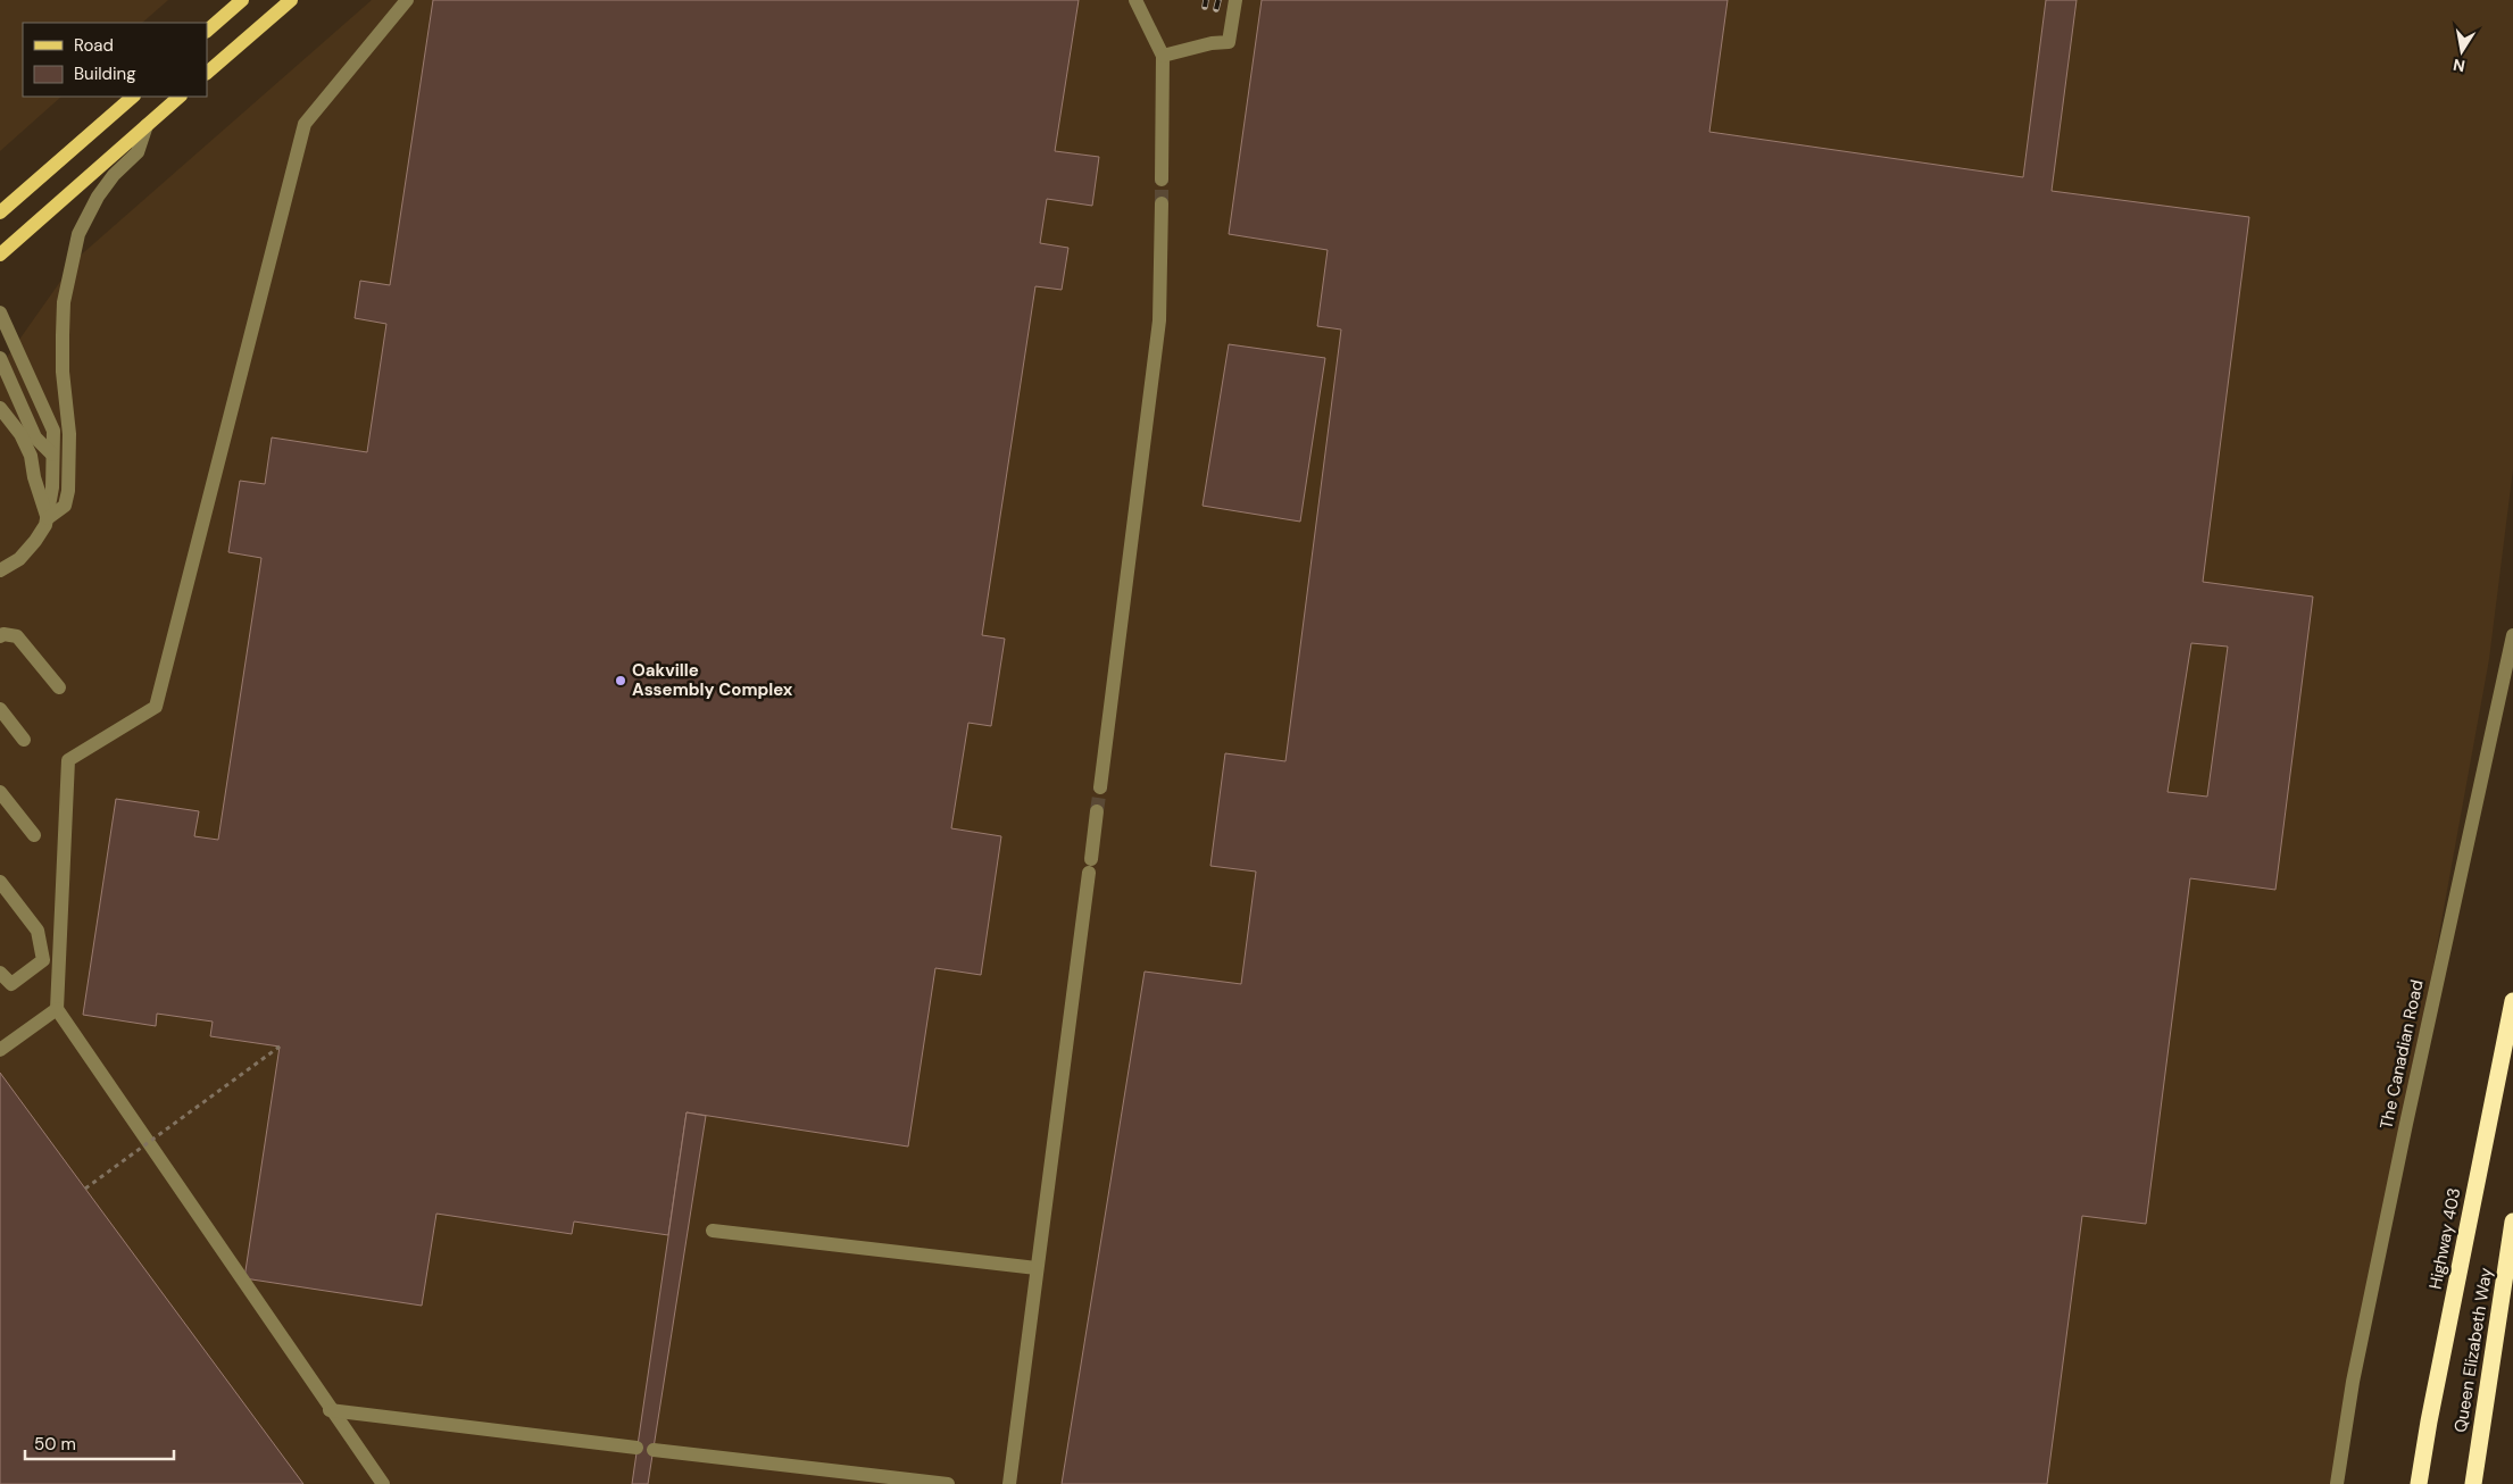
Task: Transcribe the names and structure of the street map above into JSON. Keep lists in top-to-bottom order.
{
  "streets": {
    "highway": ["Highway 403", "Queen Elizabeth Way"],
    "street": ["The Canadian Road"]
  },
  "places": ["Oakville Assembly Complex"],
  "legend": ["Road", "Building"],
  "scale_bar": "50 m",
  "north": "bottom"
}
